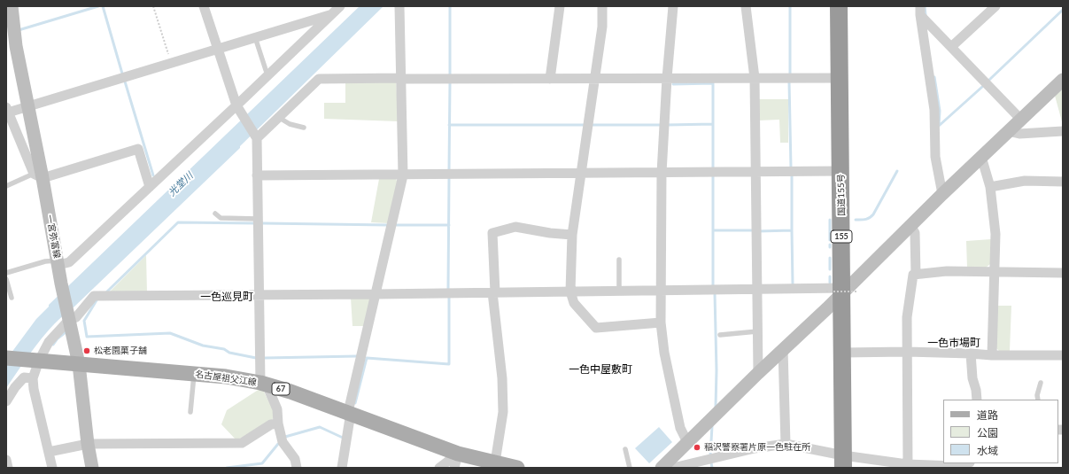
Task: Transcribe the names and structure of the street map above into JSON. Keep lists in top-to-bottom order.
{
  "streets": {
    "highway": ["国道155号", "155"],
    "main road": ["名古屋祖父江線", "67"],
    "street": ["一宮弥富線"]
  },
  "crossings": [
    ["一宮弥富線", "名古屋祖父江線"]
  ],
  "districts": ["一色巡見町", "一色市場町", "一色中屋敷町"],
  "water": ["光堂川"],
  "places": ["松老園菓子舗", "稲沢警察署片原一色駐在所"],
  "legend": ["道路", "公園", "水域"]
}
